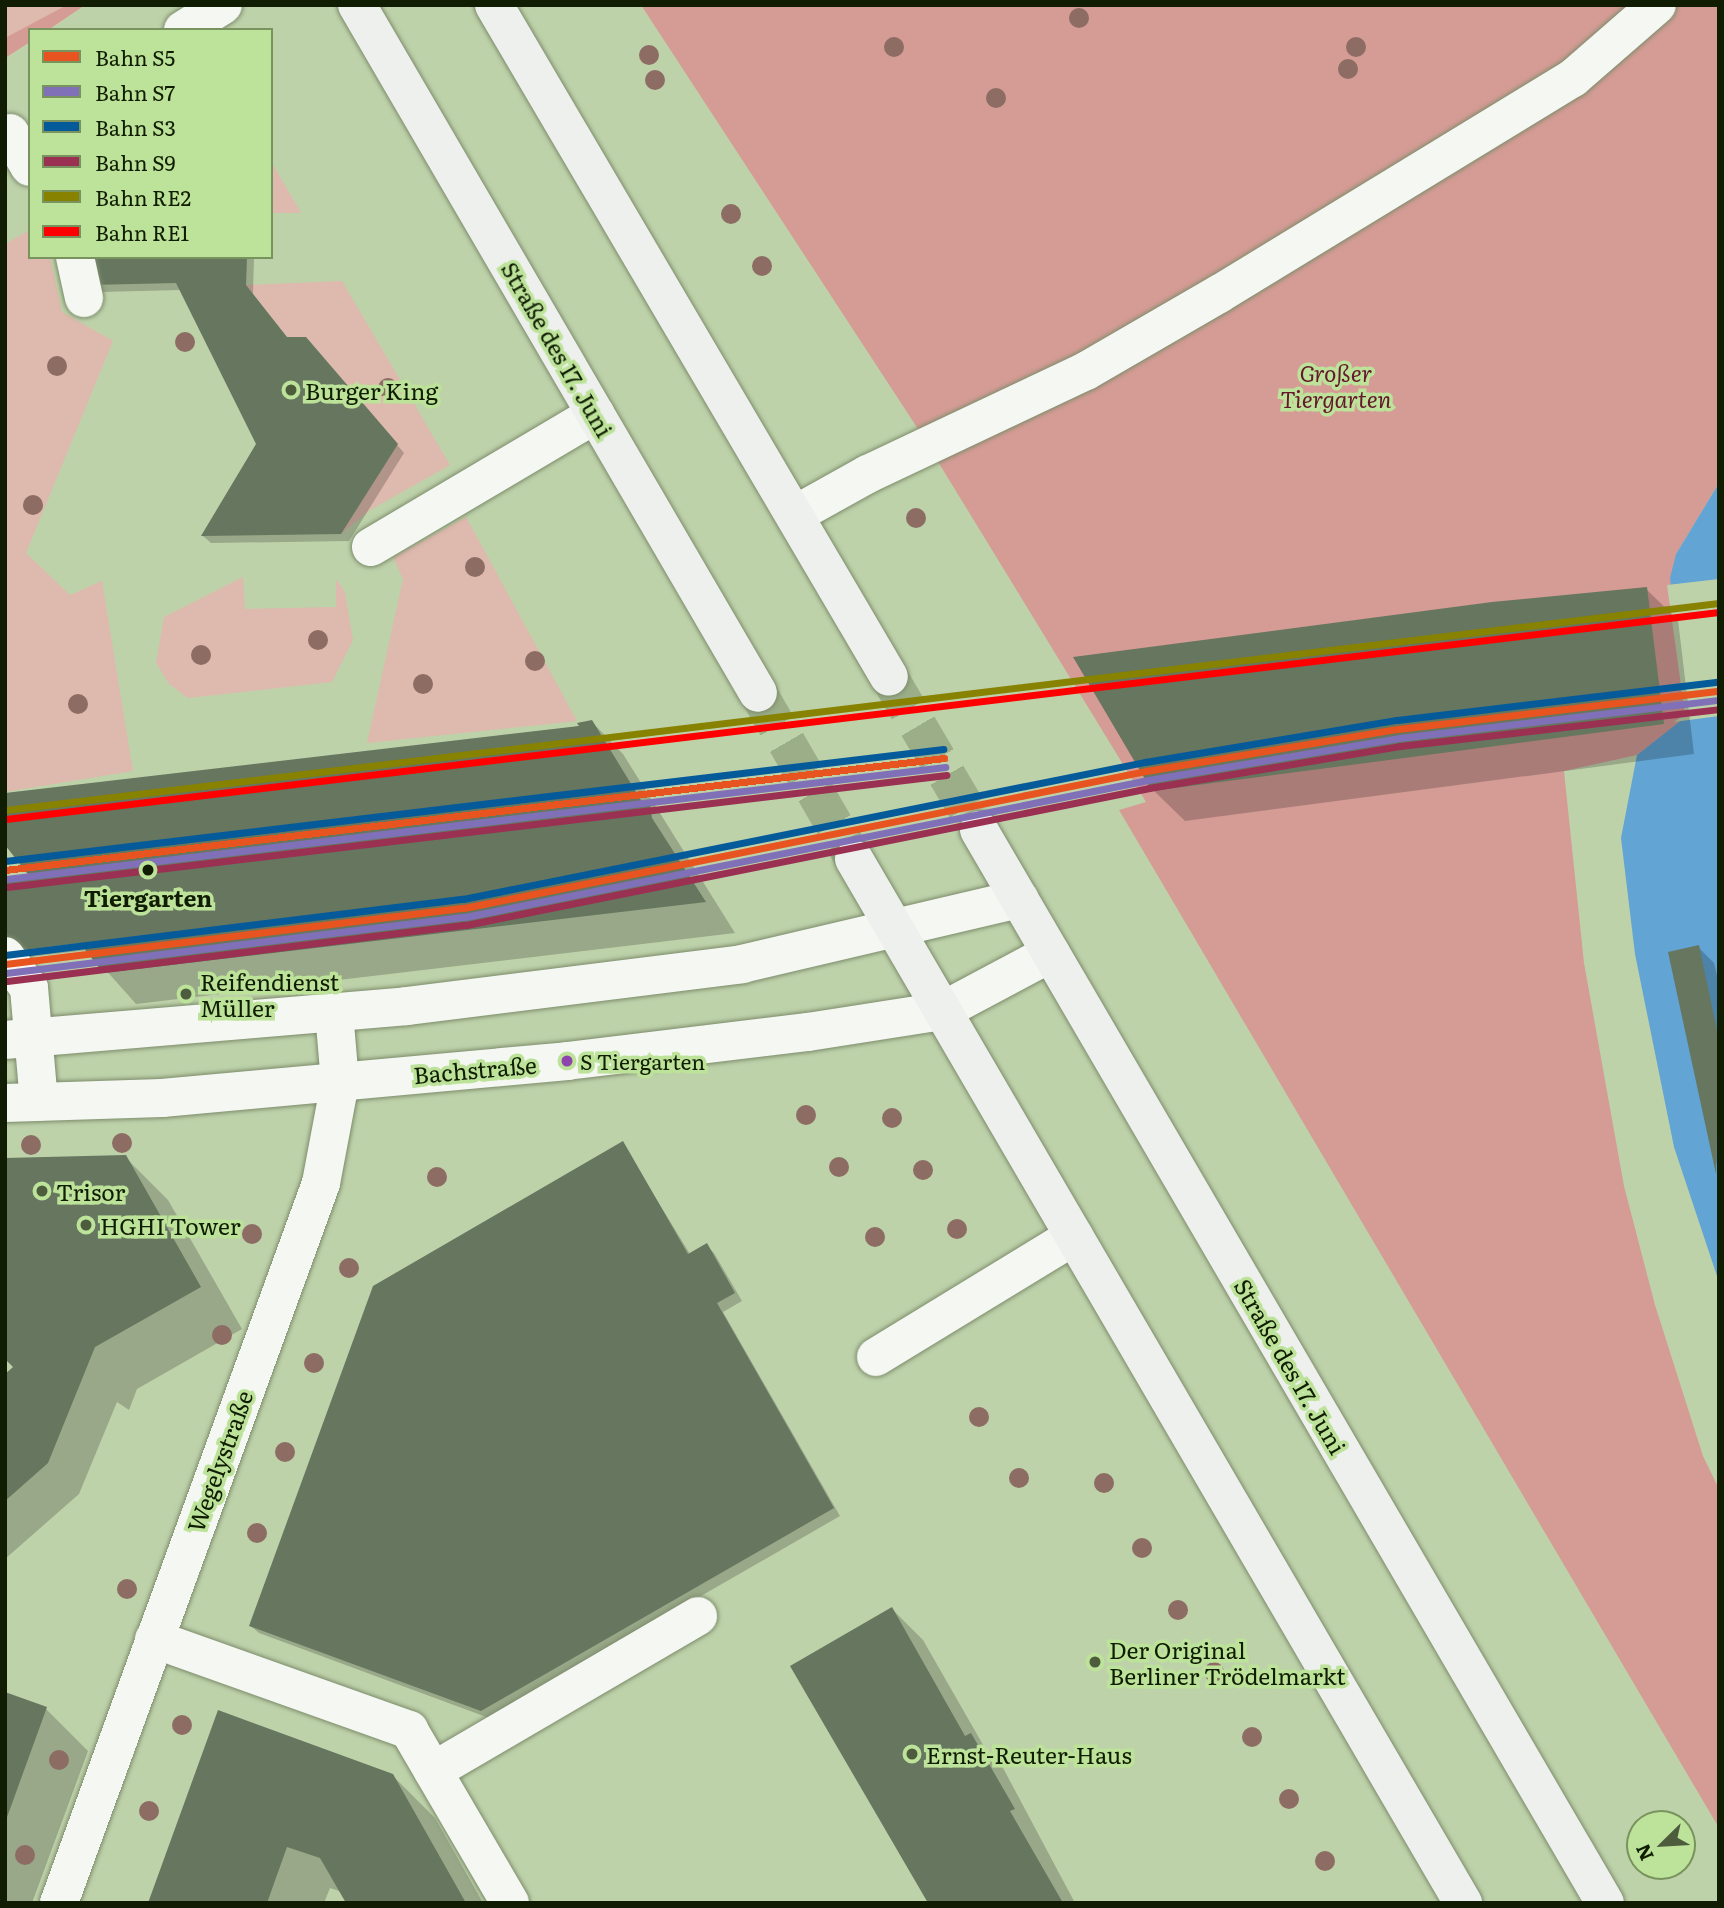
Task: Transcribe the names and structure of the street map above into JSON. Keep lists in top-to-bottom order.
{
  "streets": {
    "main road": ["Straße des 17. Juni"],
    "street": ["Bachstraße", "Wegelystraße"]
  },
  "crossings": [
    ["Straße des 17. Juni", "Bachstraße"],
    ["Bachstraße", "Wegelystraße"]
  ],
  "parks": ["Großer Tiergarten"],
  "places": [
    "Burger King",
    "Tiergarten",
    "Reifendienst Müller",
    "S Tiergarten",
    "Trisor",
    "HGHI Tower",
    "Der Original Berliner Trödelmarkt",
    "Ernst-Reuter-Haus"
  ],
  "lines": [
    "rail line RE2",
    "rail line RE1",
    "rail line S3",
    "rail line S5",
    "rail line S7",
    "rail line S9"
  ],
  "legend": [
    "Bahn S5",
    "Bahn S7",
    "Bahn S3",
    "Bahn S9",
    "Bahn RE2",
    "Bahn RE1"
  ],
  "north": "bottom left"
}
